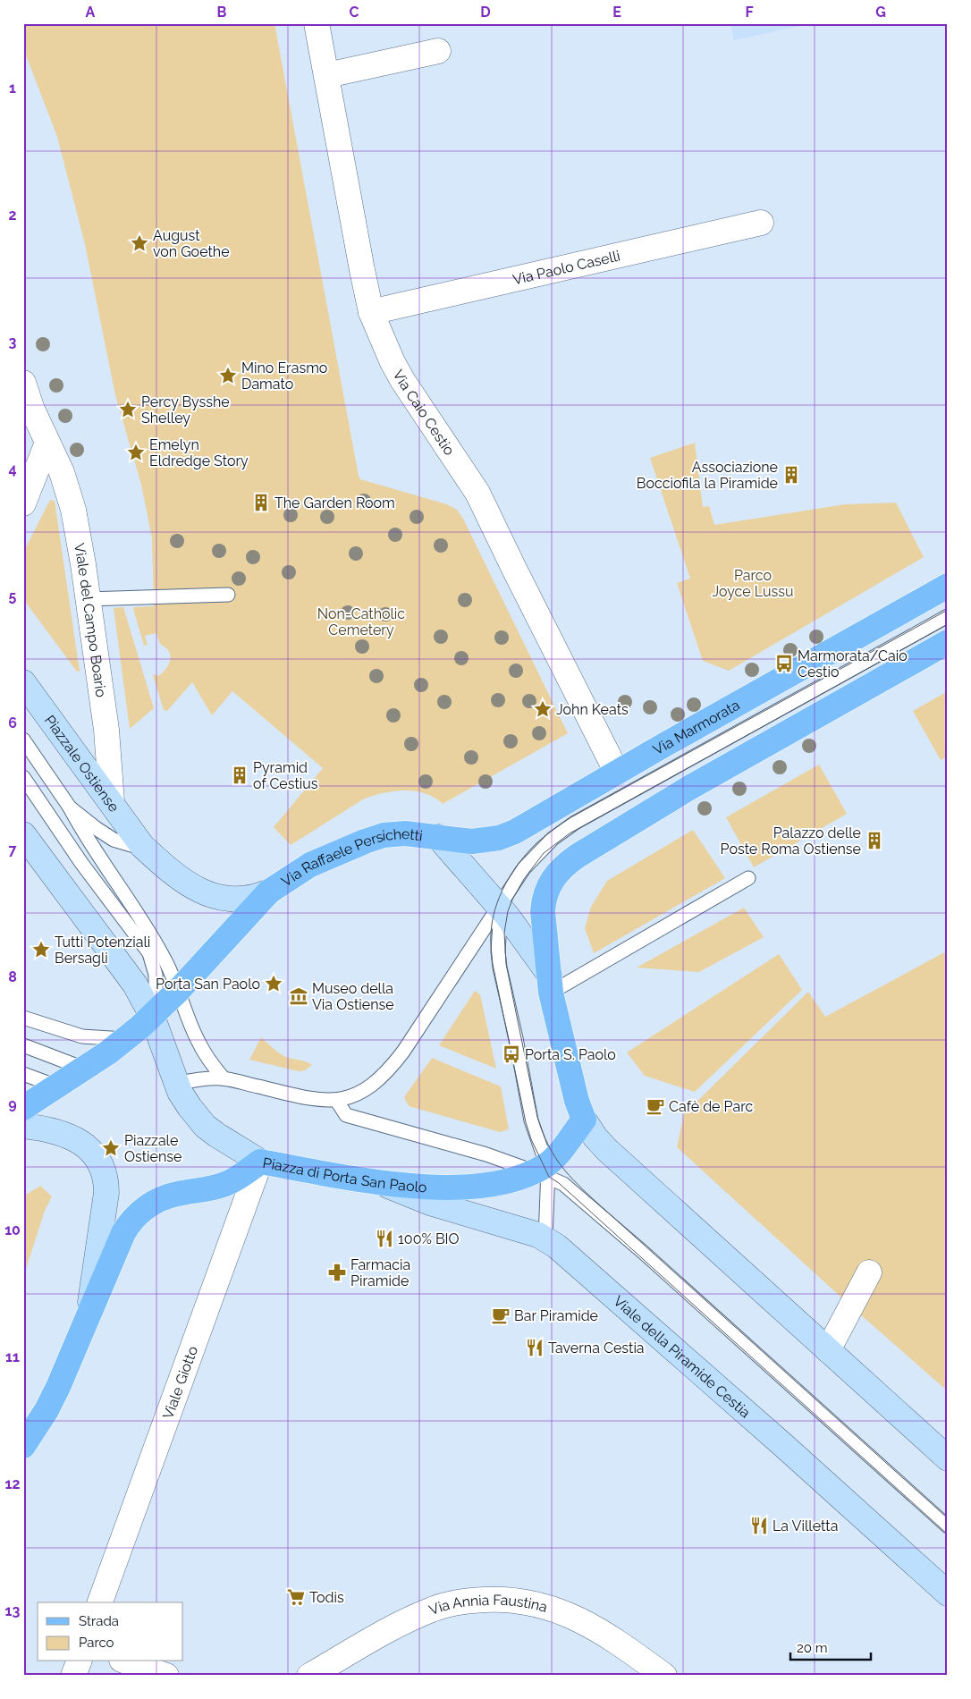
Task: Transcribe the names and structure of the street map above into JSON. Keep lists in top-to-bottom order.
{
  "streets": {
    "main road": [
      "Via Marmorata",
      "Piazzale Ostiense",
      "Via Raffaele Persichetti",
      "Piazza di Porta San Paolo",
      "Viale della Piramide Cestia"
    ],
    "street": [
      "Via Paolo Caselli",
      "Via Caio Cestio",
      "Viale del Campo Boario",
      "Viale Giotto",
      "Via Annia Faustina"
    ]
  },
  "crossings": [
    ["Via Paolo Caselli", "Via Caio Cestio"],
    ["Via Caio Cestio", "Via Marmorata"],
    ["Viale del Campo Boario", "Piazzale Ostiense"],
    ["Via Marmorata", "Via Raffaele Persichetti"],
    ["Piazzale Ostiense", "Via Raffaele Persichetti"],
    ["Piazza di Porta San Paolo", "Viale della Piramide Cestia"],
    ["Piazza di Porta San Paolo", "Viale Giotto"]
  ],
  "parks": ["Parco Joyce Lussu", "Non-Catholic Cemetery"],
  "places": {
    "place": [
      "August von Goethe",
      "Mino Erasmo Damato",
      "Percy Bysshe Shelley",
      "Emelyn Eldredge Story",
      "John Keats",
      "Tutti Potenziali Bersagli",
      "Porta San Paolo",
      "Piazzale Ostiense"
    ],
    "building": [
      "Associazione Bocciofila la Piramide",
      "The Garden Room",
      "Pyramid of Cestius",
      "Palazzo delle Poste Roma Ostiense"
    ],
    "bus stop": ["Marmorata/Caio Cestio", "Porta S. Paolo"],
    "museum": ["Museo della Via Ostiense"],
    "cafe": ["Cafè de Parc", "Bar Piramide"],
    "restaurant": ["100% BIO", "Taverna Cestia", "La Villetta"],
    "pharmacy": ["Farmacia Piramide"],
    "supermarket": ["Todis"]
  },
  "legend": ["Strada", "Parco"],
  "scale_bar": "20 m",
  "grid": {
    "columns": [
      "A",
      "B",
      "C",
      "D",
      "E",
      "F",
      "G"
    ],
    "rows": [
      "1",
      "2",
      "3",
      "4",
      "5",
      "6",
      "7",
      "8",
      "9",
      "10",
      "11",
      "12",
      "13"
    ]
  }
}
